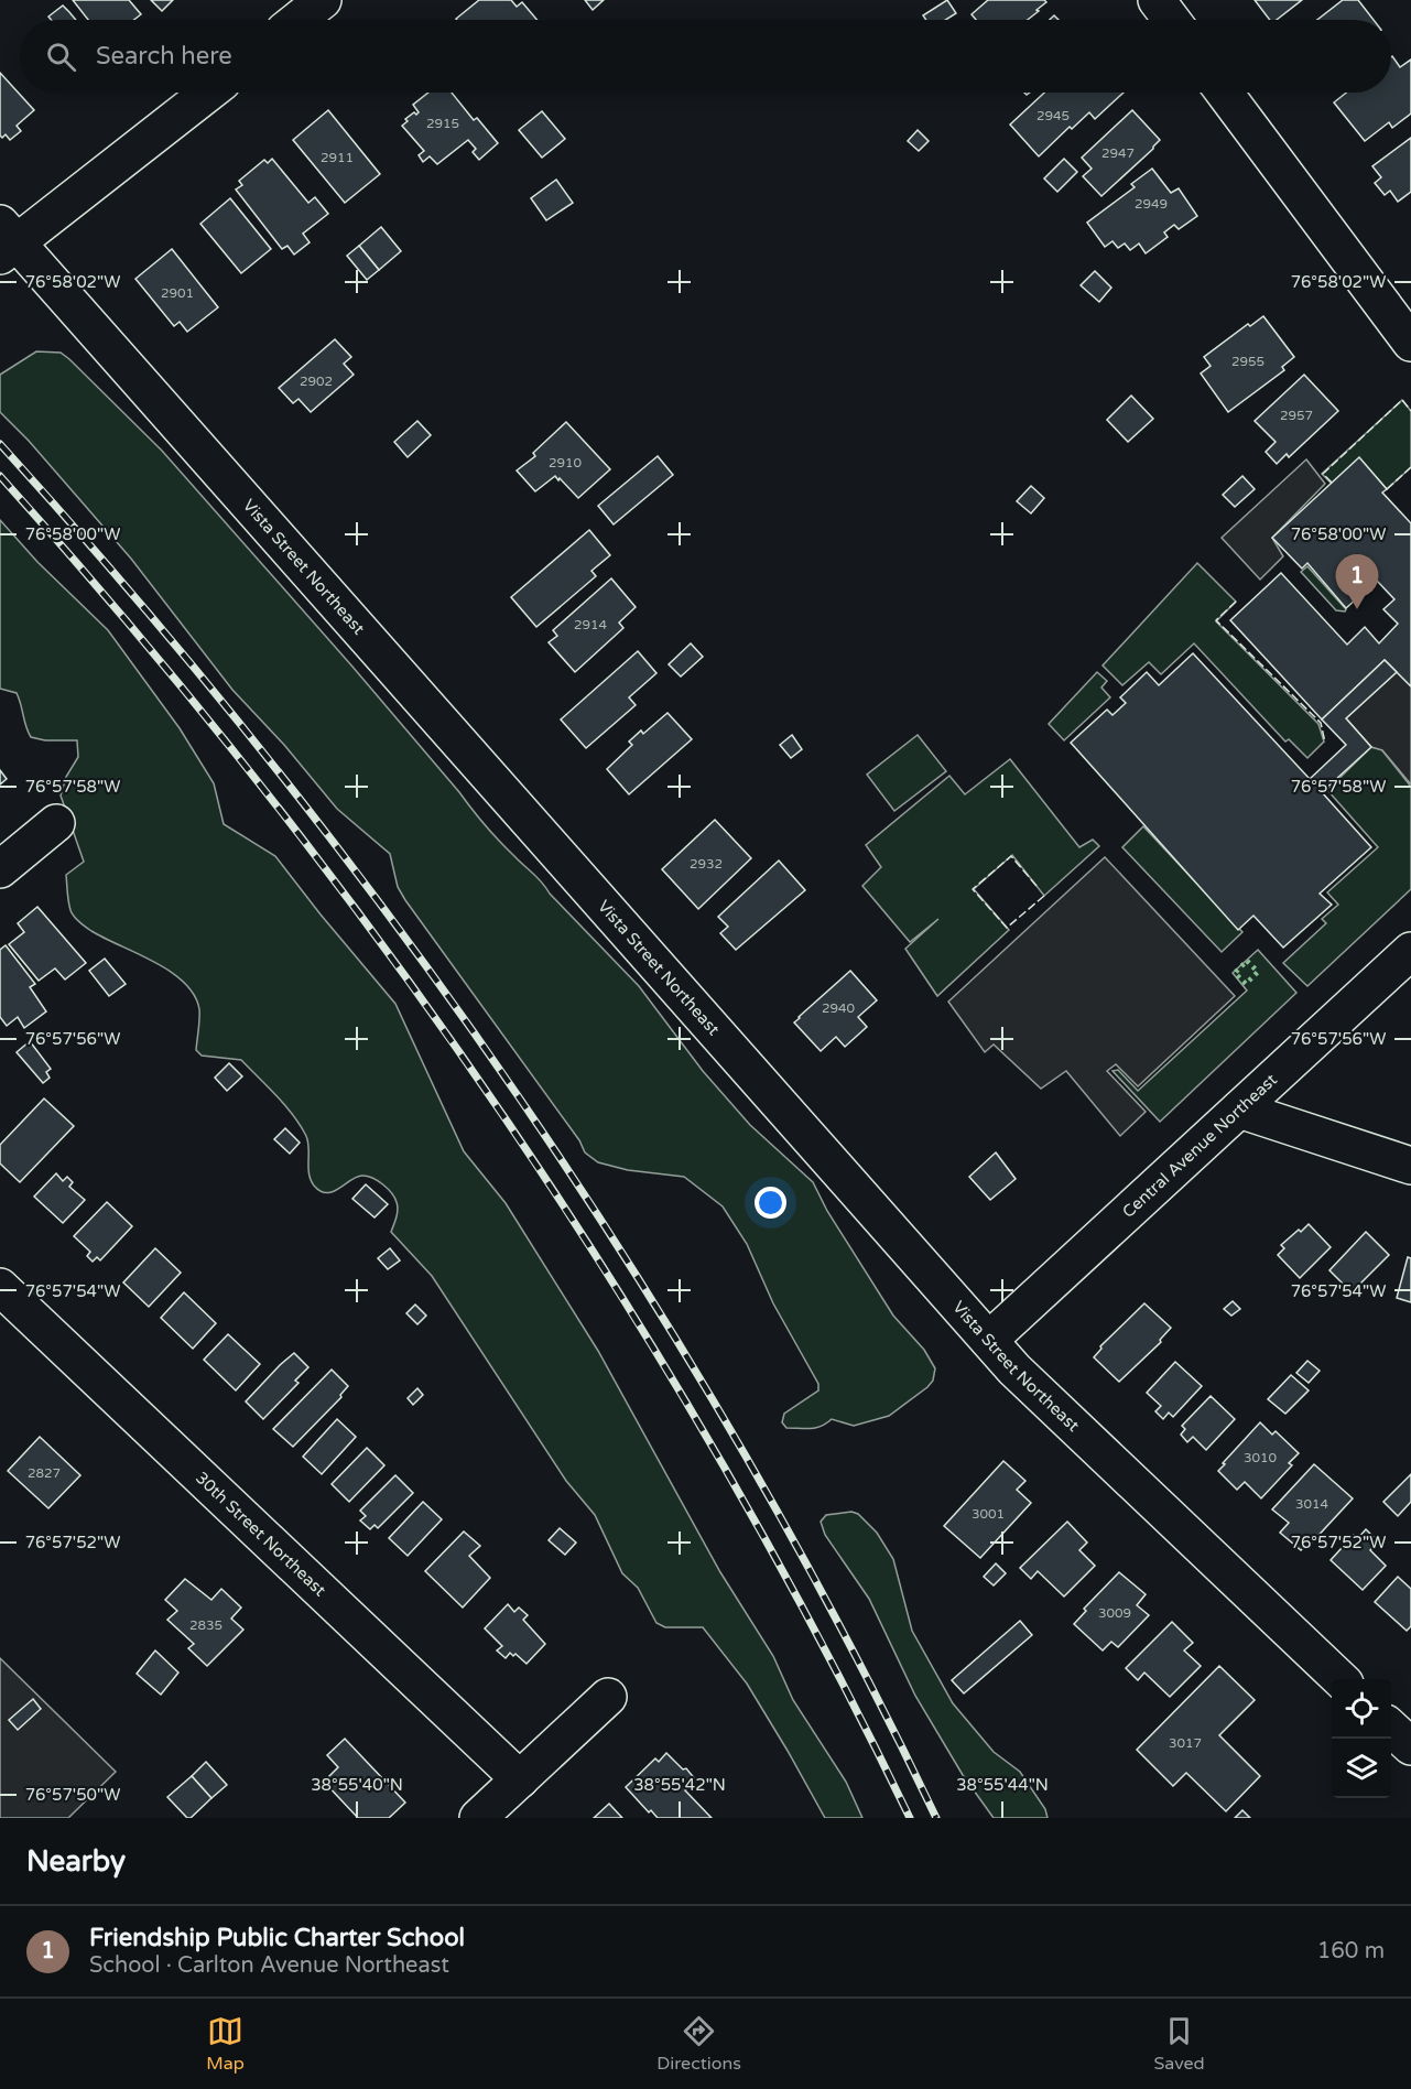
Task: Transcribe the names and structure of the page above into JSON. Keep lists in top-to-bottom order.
{
  "streets": {
    "street": ["Vista Street Northeast", "Central Avenue Northeast", "30th Street Northeast"]
  },
  "crossings": [
    ["Vista Street Northeast", "Central Avenue Northeast"]
  ],
  "house_numbers": [
    "2945",
    "2915",
    "2947",
    "2911",
    "2949",
    "2901",
    "2955",
    "2902",
    "2957",
    "2910",
    "2914",
    "2932",
    "2940",
    "3010",
    "2827",
    "3014",
    "3001",
    "3009",
    "2835",
    "3017"
  ],
  "page": {
    "search": "Search here",
    "pins": "1",
    "heading": "Nearby",
    "list": [
      {
        "mark": "1",
        "name": "Friendship Public Charter School",
        "note": "School · Carlton Avenue Northeast",
        "value": "160 m"
      }
    ],
    "nav": ["Map", "Directions", "Saved"]
  },
  "coordinates": [
    "76°58'02\"W",
    "76°58'00\"W",
    "76°57'58\"W",
    "76°57'56\"W",
    "76°57'54\"W",
    "76°57'52\"W",
    "38°55'40\"N",
    "38°55'42\"N",
    "38°55'44\"N",
    "76°57'50\"W"
  ]
}
